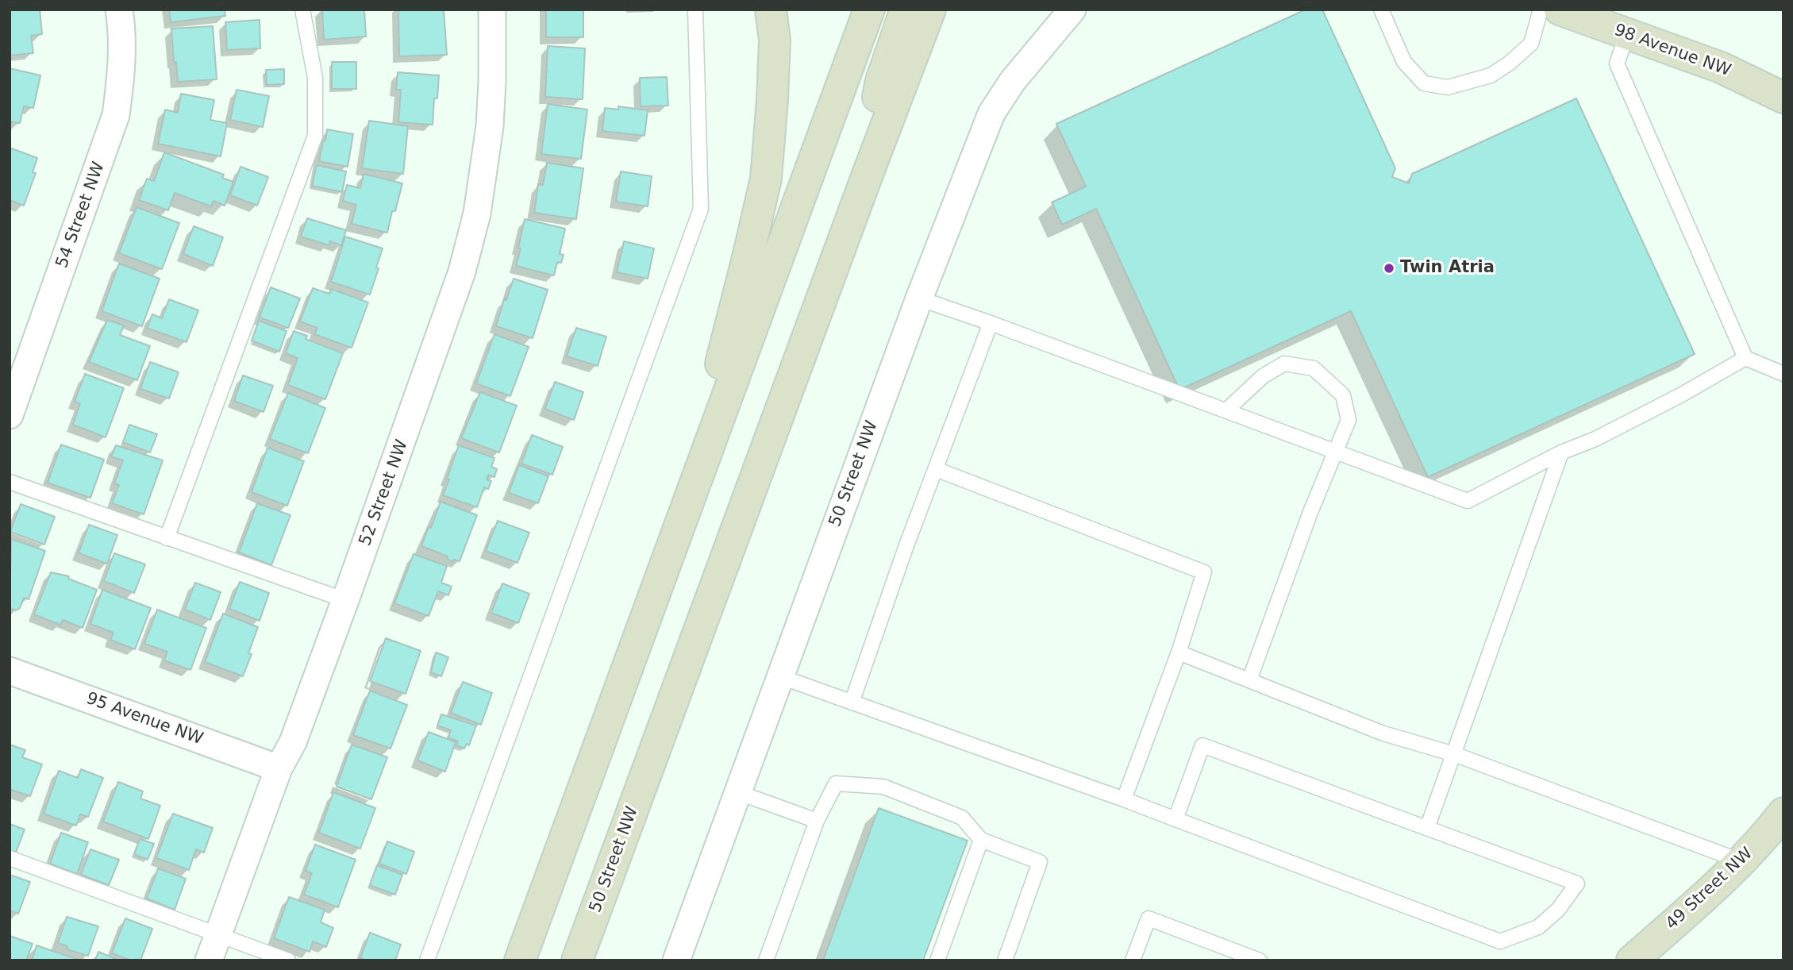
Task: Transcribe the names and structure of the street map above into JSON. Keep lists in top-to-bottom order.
{
  "streets": {
    "main road": ["98 Avenue NW", "50 Street NW", "49 Street NW"],
    "street": ["54 Street NW", "52 Street NW", "95 Avenue NW"]
  },
  "crossings": [
    ["52 Street NW", "95 Avenue NW"]
  ],
  "places": ["Twin Atria"]
}
